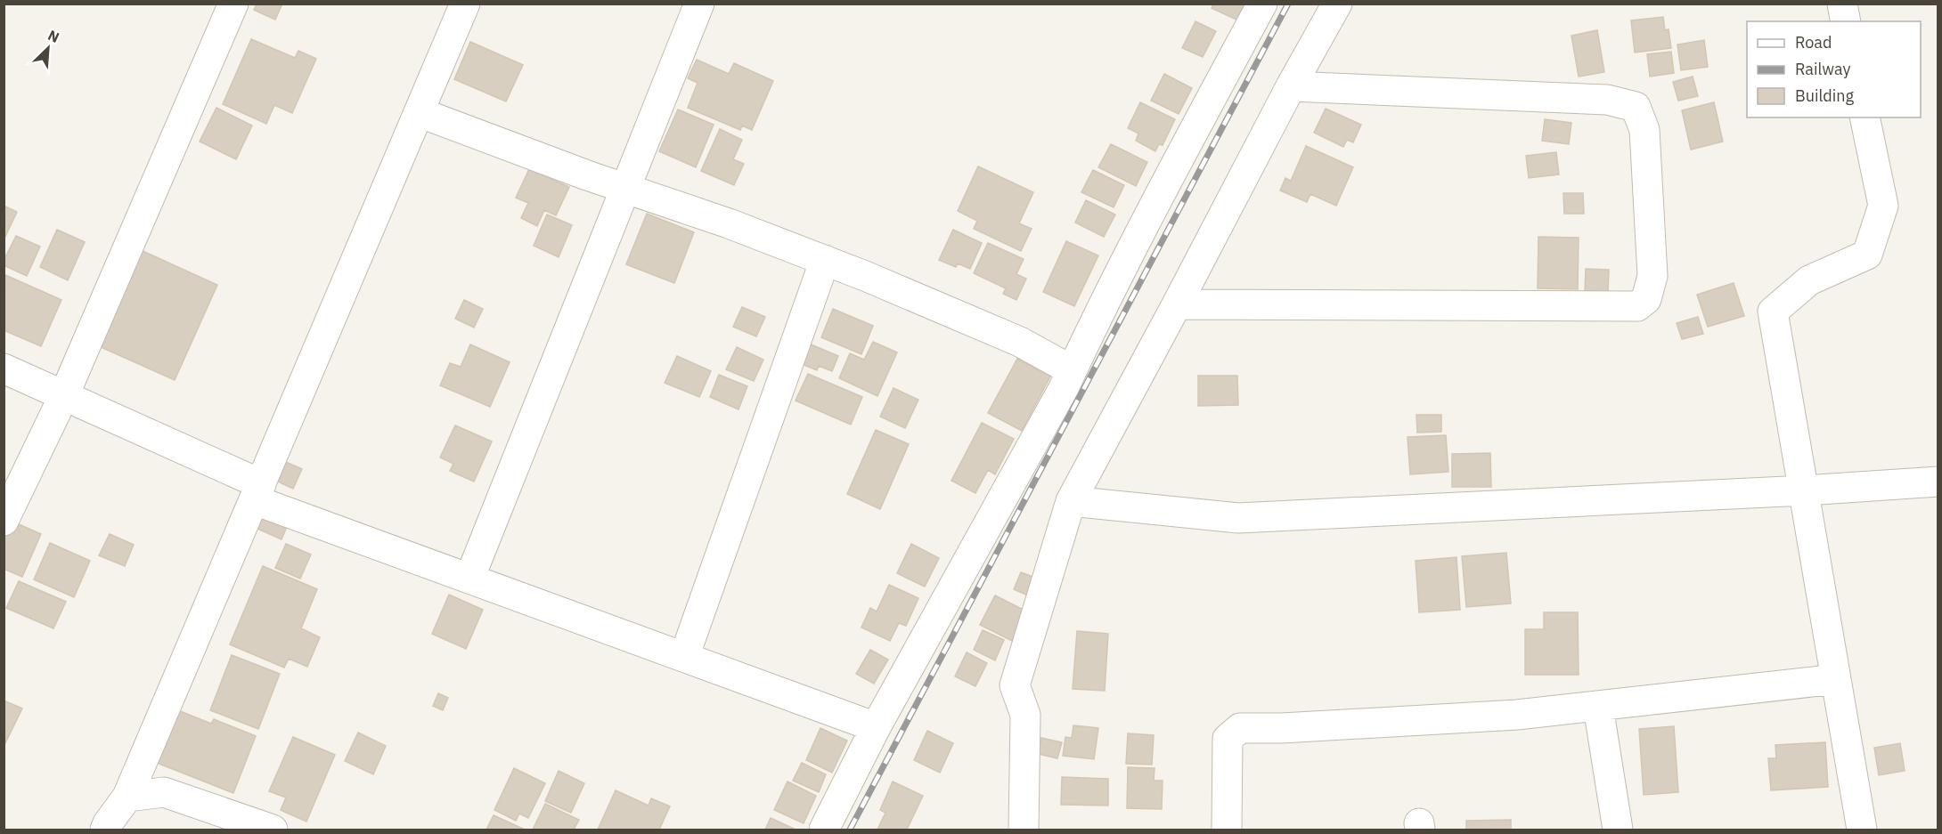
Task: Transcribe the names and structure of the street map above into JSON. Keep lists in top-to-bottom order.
{
  "legend": ["Road", "Railway", "Building"],
  "north": "top right"
}
